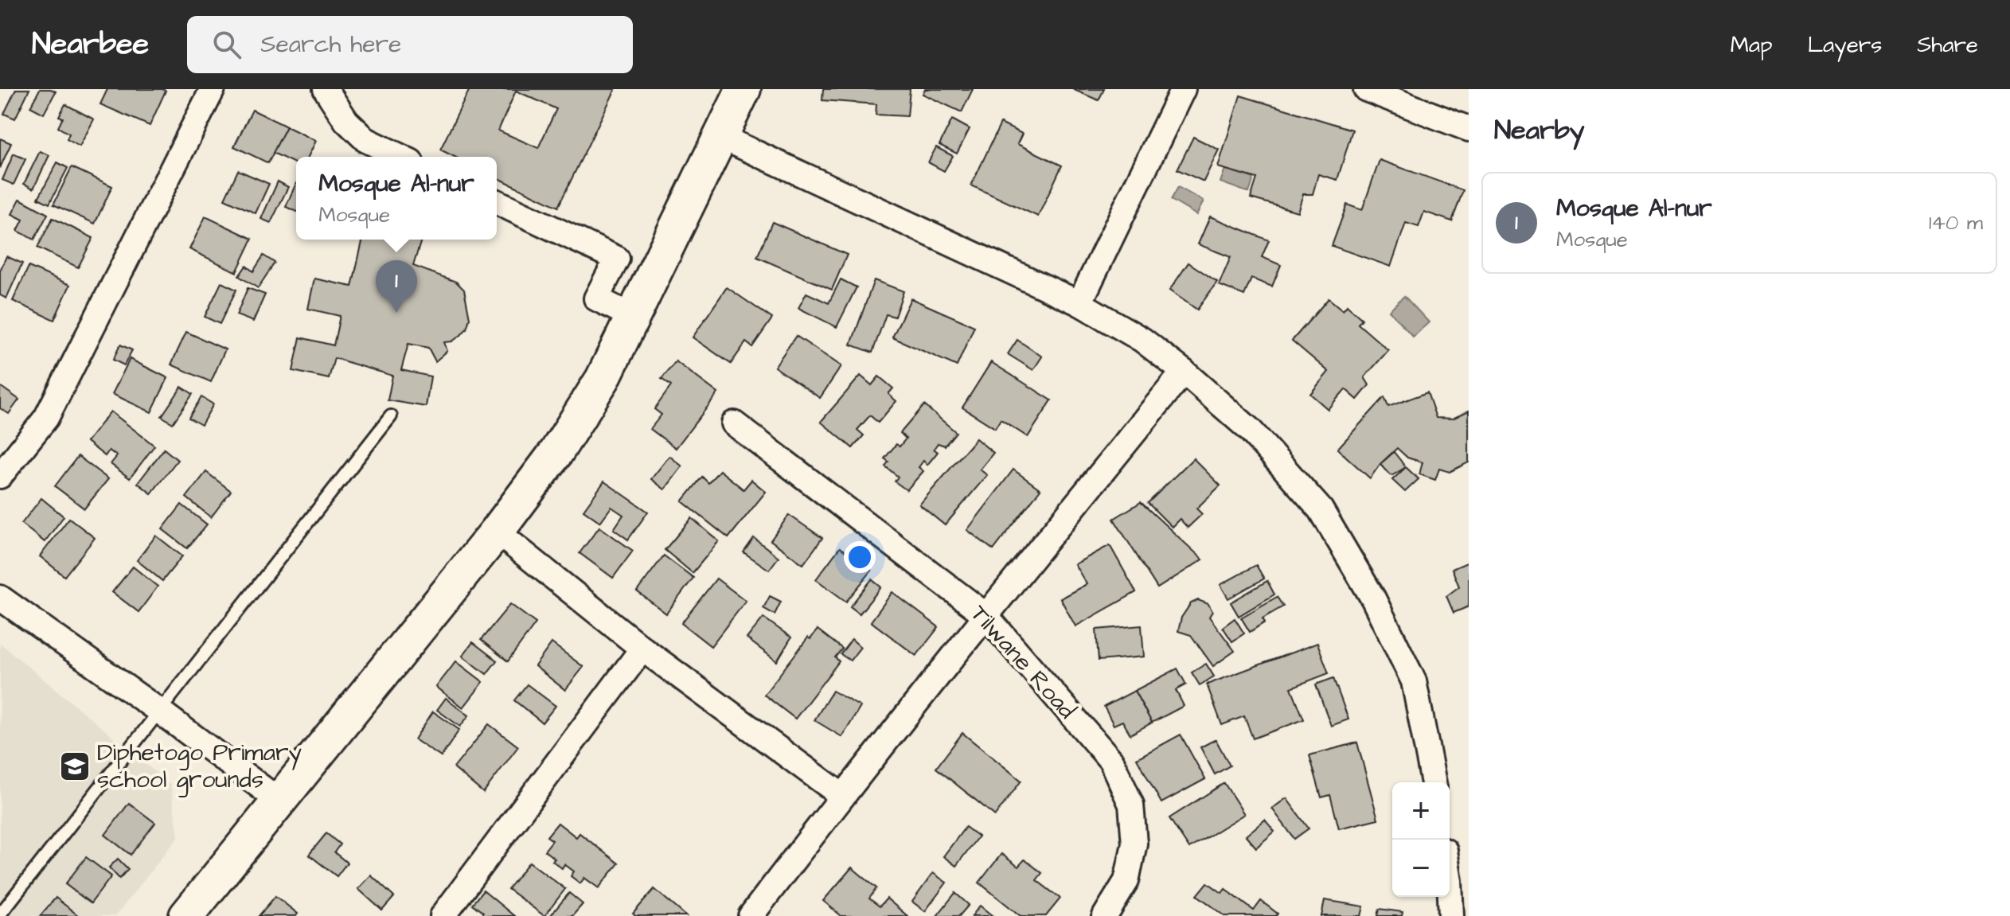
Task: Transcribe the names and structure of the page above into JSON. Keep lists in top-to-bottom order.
{
  "streets": {
    "street": ["Tilwane Road"]
  },
  "places": {
    "school or university": ["Diphetogo Primary school grounds"]
  },
  "page": {
    "header": "Nearbee",
    "search": "Search here",
    "nav": ["Map", "Layers", "Share"],
    "heading": "Nearby",
    "popup": ["Mosque Al-nur", "Mosque"],
    "list": [
      {
        "mark": "1",
        "name": "Mosque Al-nur",
        "note": "Mosque",
        "value": "140 m"
      }
    ],
    "pins": "1",
    "map_buttons": ["+", "−"]
  }
}
